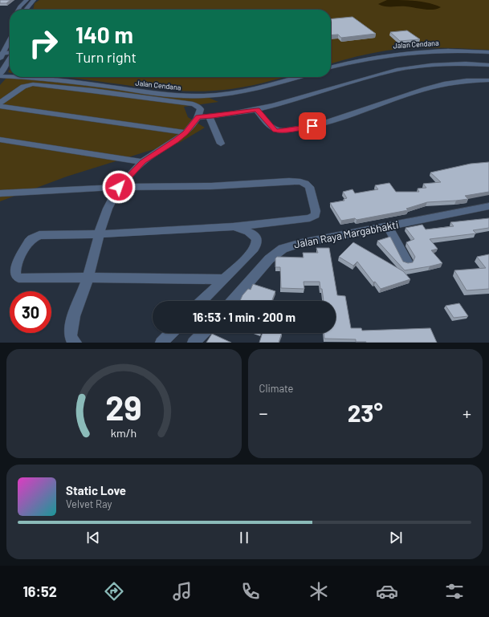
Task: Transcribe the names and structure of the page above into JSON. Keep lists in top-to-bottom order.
{
  "streets": {
    "street": ["Jalan Cendana", "Jalan Raya Margabhakti"]
  },
  "page": {
    "turn": ["140 m", "Turn right"],
    "limit": "30",
    "trip": "16:53 · 1 min · 200 m",
    "tile": "Climate",
    "heat": ["−", "23°", "+"],
    "song": ["Static Love", "Velvet Ray"],
    "tabs": "16:52",
    "gauge": ["29", "km/h"]
  }
}
